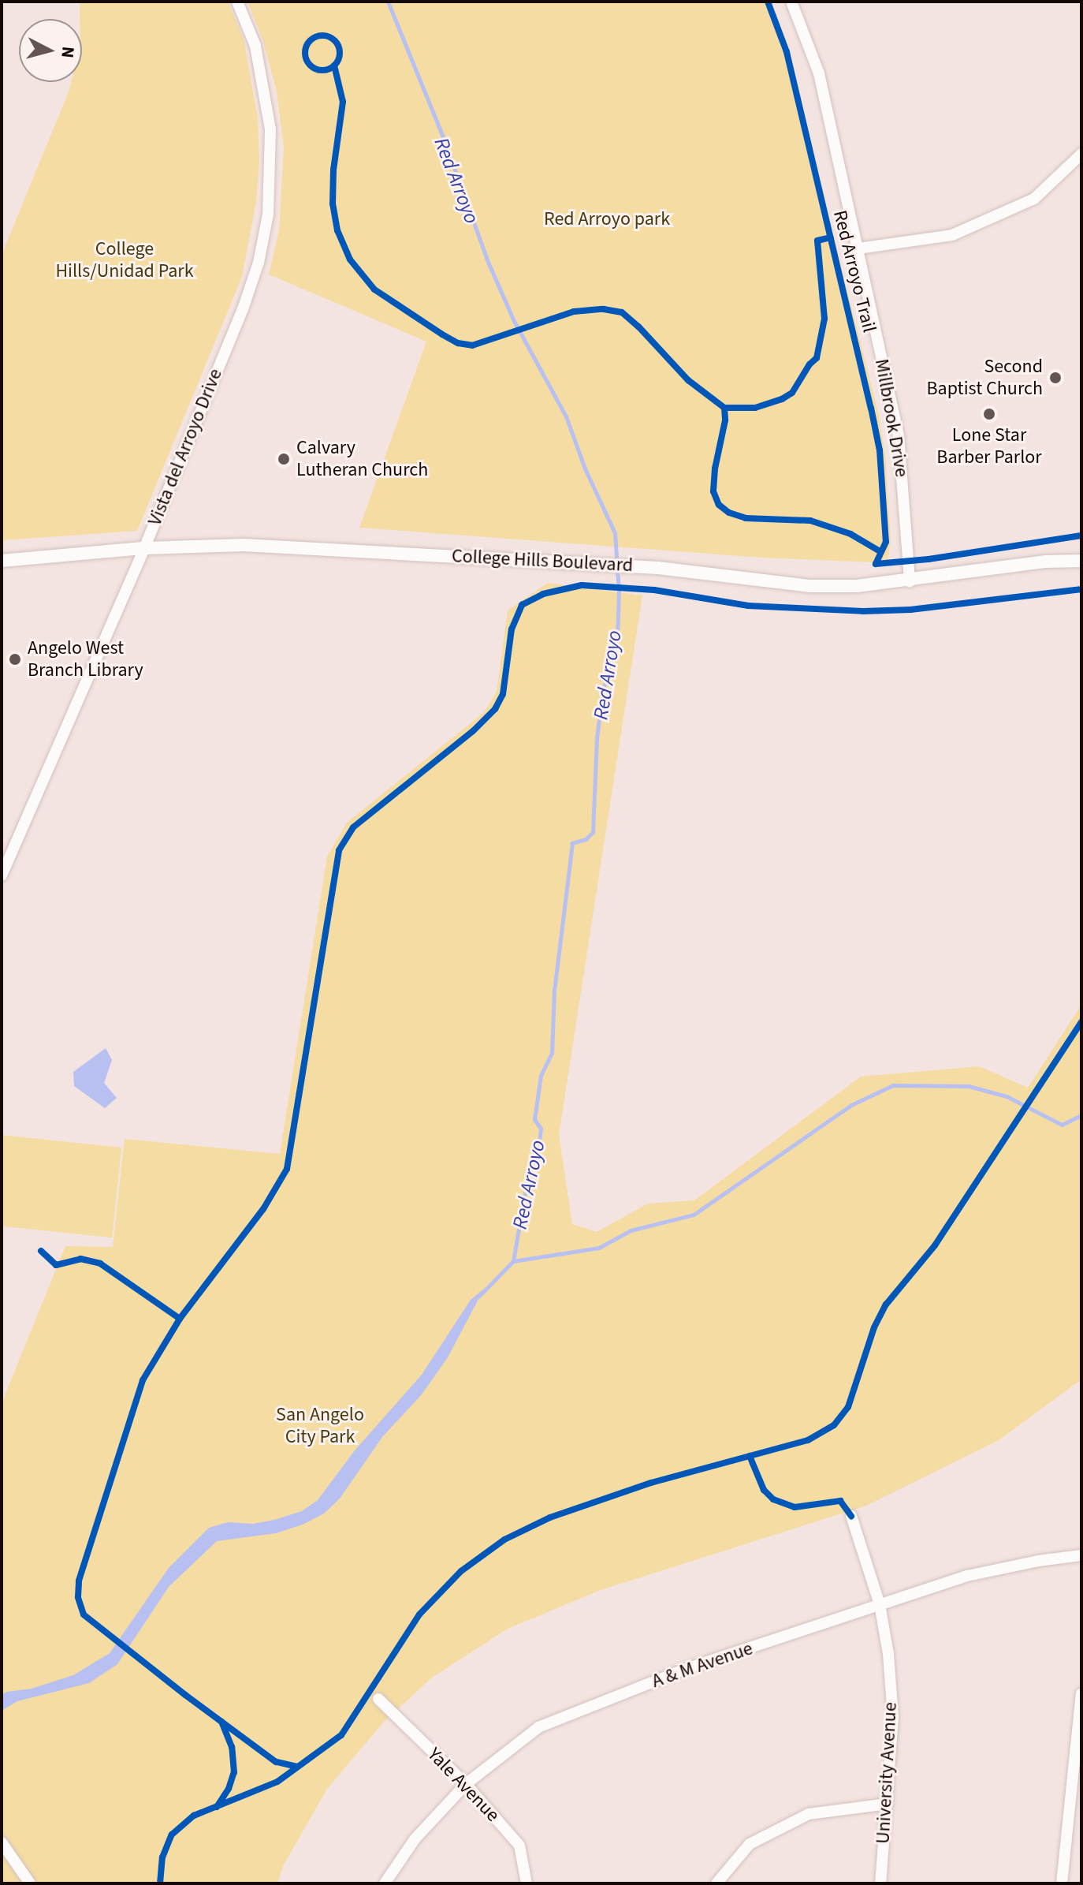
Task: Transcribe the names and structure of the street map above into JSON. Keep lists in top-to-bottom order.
{
  "streets": {
    "street": [
      "Millbrook Drive",
      "Vista del Arroyo Drive",
      "College Hills Boulevard",
      "A & M Avenue",
      "University Avenue",
      "Yale Avenue"
    ],
    "cycle path": ["Red Arroyo Trail"]
  },
  "crossings": [
    ["Millbrook Drive", "College Hills Boulevard"],
    ["Vista del Arroyo Drive", "College Hills Boulevard"],
    ["A & M Avenue", "University Avenue"],
    ["A & M Avenue", "Yale Avenue"]
  ],
  "water": ["Red Arroyo"],
  "parks": ["Red Arroyo park", "College Hills/Unidad Park", "San Angelo City Park"],
  "places": [
    "Second Baptist Church",
    "Lone Star Barber Parlor",
    "Calvary Lutheran Church",
    "Angelo West Branch Library"
  ],
  "north": "right"
}
